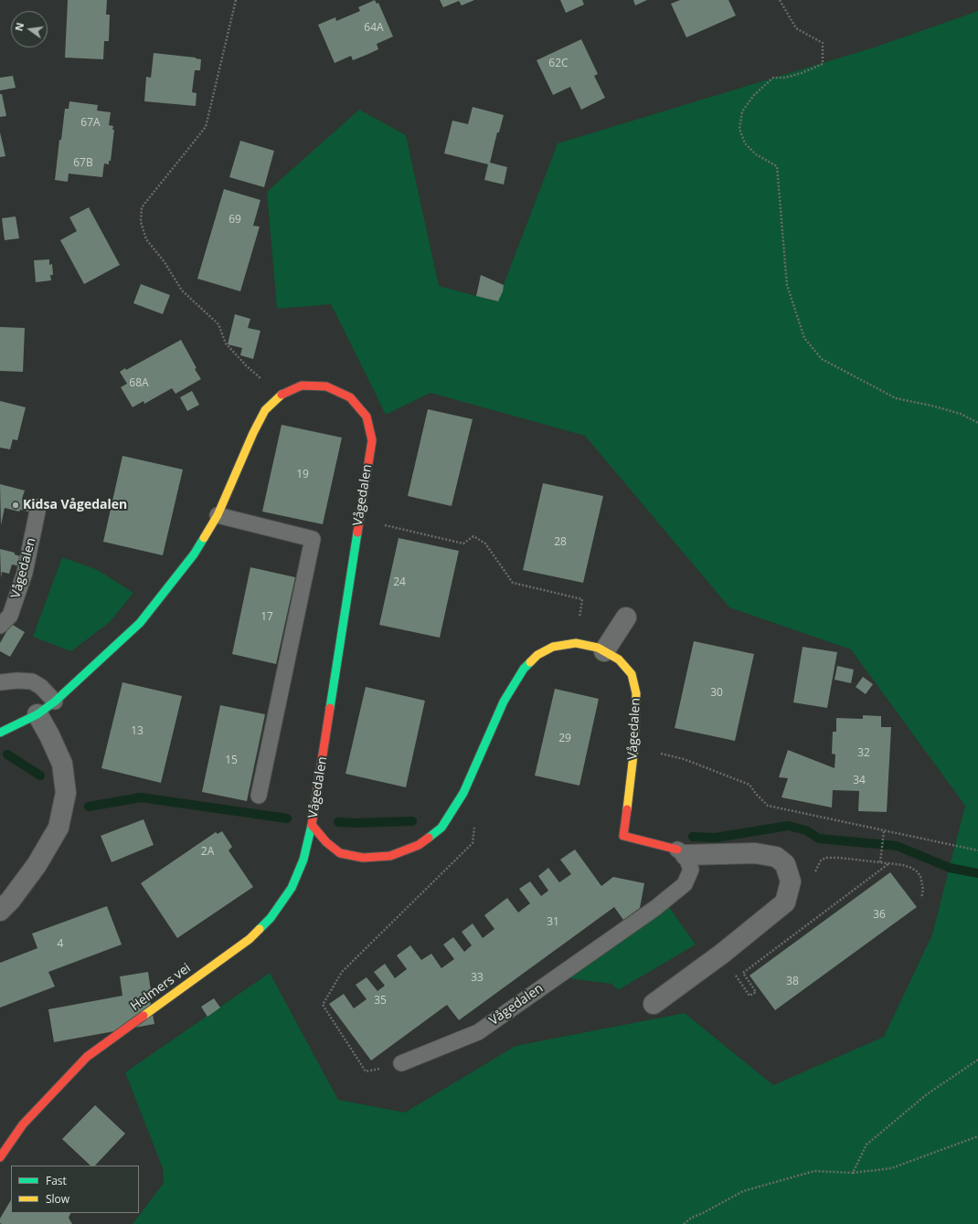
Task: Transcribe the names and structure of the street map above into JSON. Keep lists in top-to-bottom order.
{
  "streets": {
    "street": ["Vågedalen", "Helmers vei"]
  },
  "crossings": [
    ["Vågedalen", "Helmers vei"]
  ],
  "places": ["Kidsa Vågedalen"],
  "house_numbers": [
    "64A",
    "62C",
    "67A",
    "67B",
    "69",
    "68A",
    "19",
    "28",
    "24",
    "17",
    "30",
    "13",
    "29",
    "32",
    "15",
    "34",
    "2A",
    "36",
    "31",
    "4",
    "33",
    "38",
    "35"
  ],
  "legend": ["Fast", "Slow"],
  "north": "left"
}
